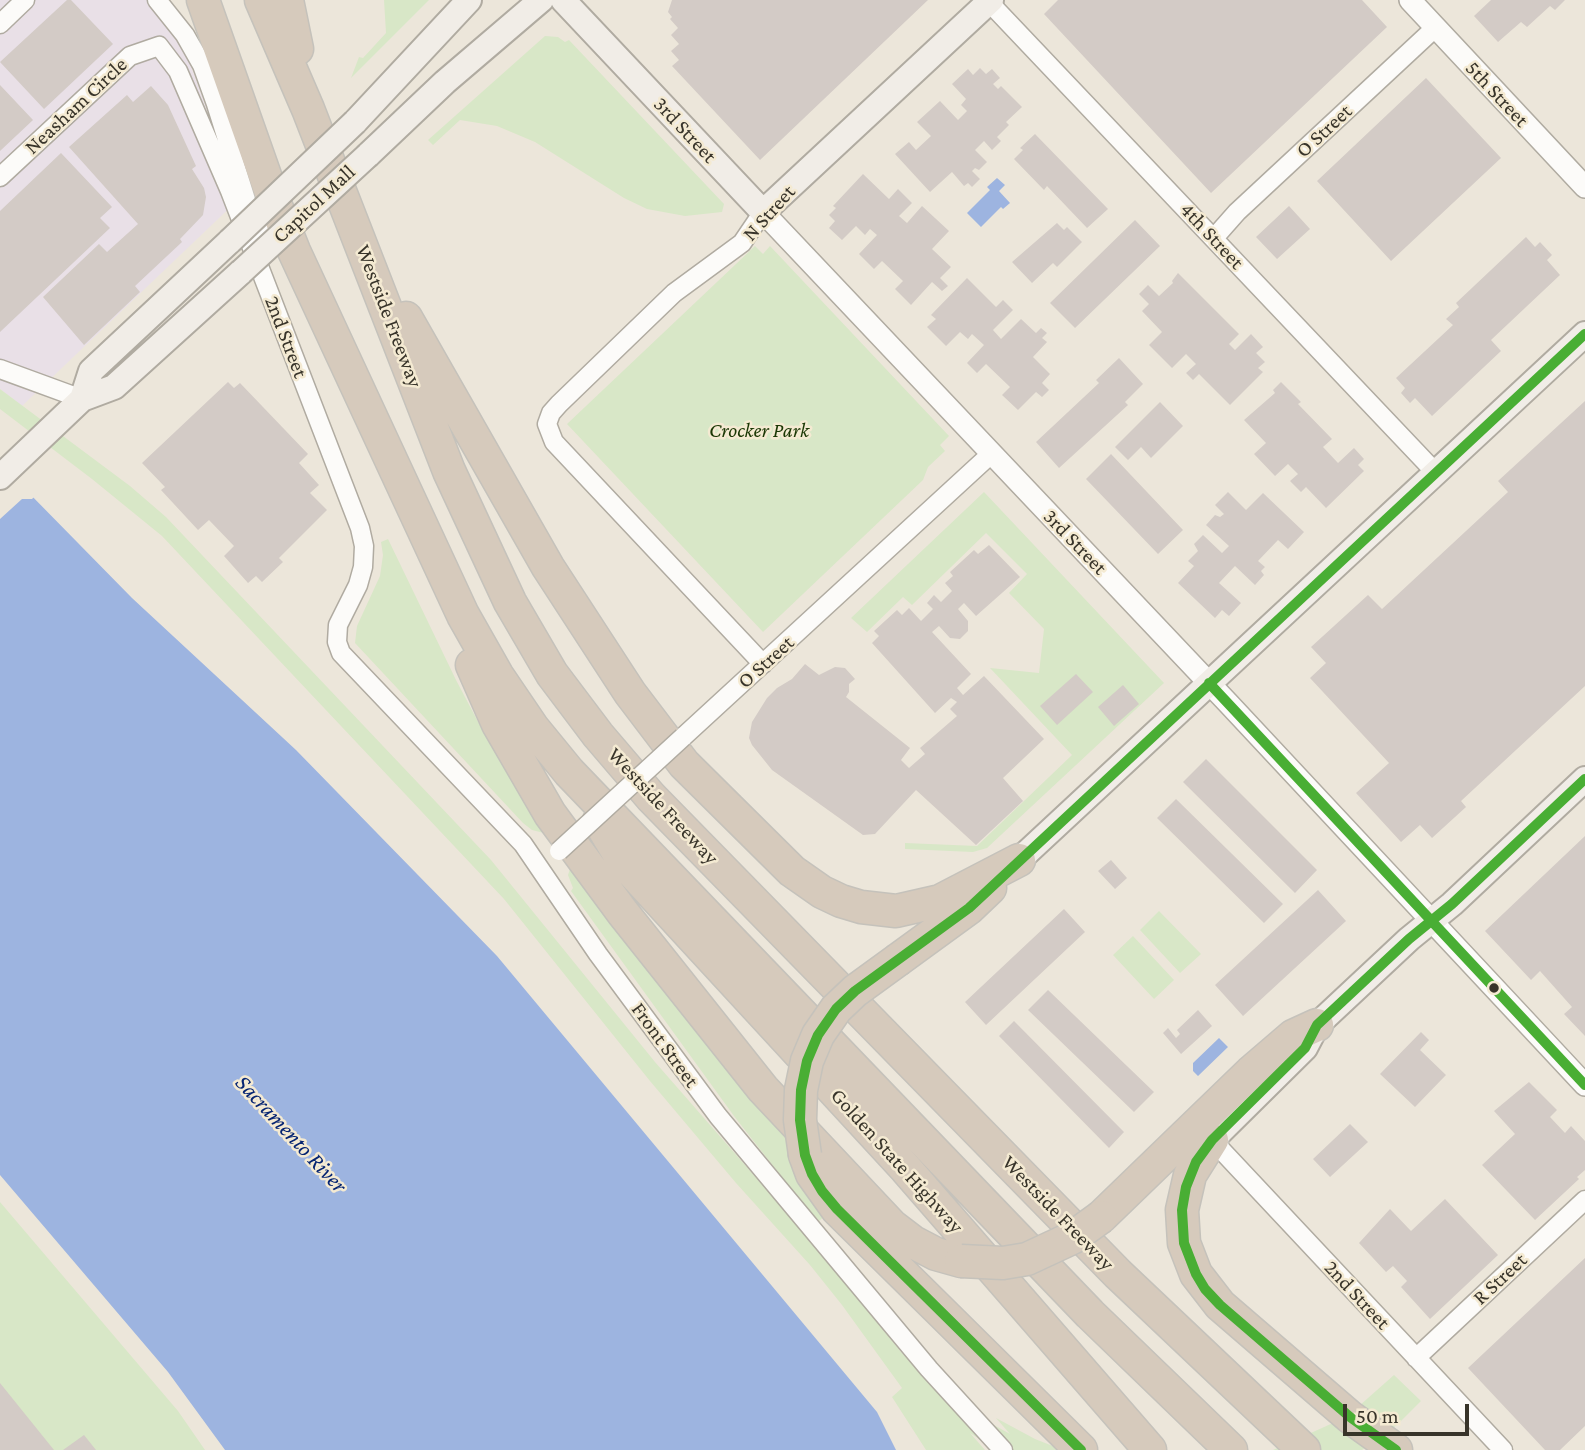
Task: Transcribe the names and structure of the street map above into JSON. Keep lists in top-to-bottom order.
{
  "streets": {
    "highway": ["Westside Freeway", "Golden State Highway"],
    "main road": ["3rd Street", "Capitol Mall", "N Street"],
    "street": [
      "5th Street",
      "Neasham Circle",
      "O Street",
      "4th Street",
      "2nd Street",
      "Front Street",
      "R Street"
    ]
  },
  "crossings": [
    ["5th Street", "O Street"],
    ["Neasham Circle", "2nd Street"],
    ["3rd Street", "O Street"],
    ["3rd Street", "N Street"],
    ["O Street", "N Street"],
    ["O Street", "4th Street"],
    ["O Street", "Front Street"],
    ["N Street", "4th Street"],
    ["Westside Freeway", "Golden State Highway"],
    ["2nd Street", "Front Street"],
    ["2nd Street", "R Street"]
  ],
  "water": ["Sacramento River"],
  "parks": ["Crocker Park"],
  "scale_bar": "50 m"
}
